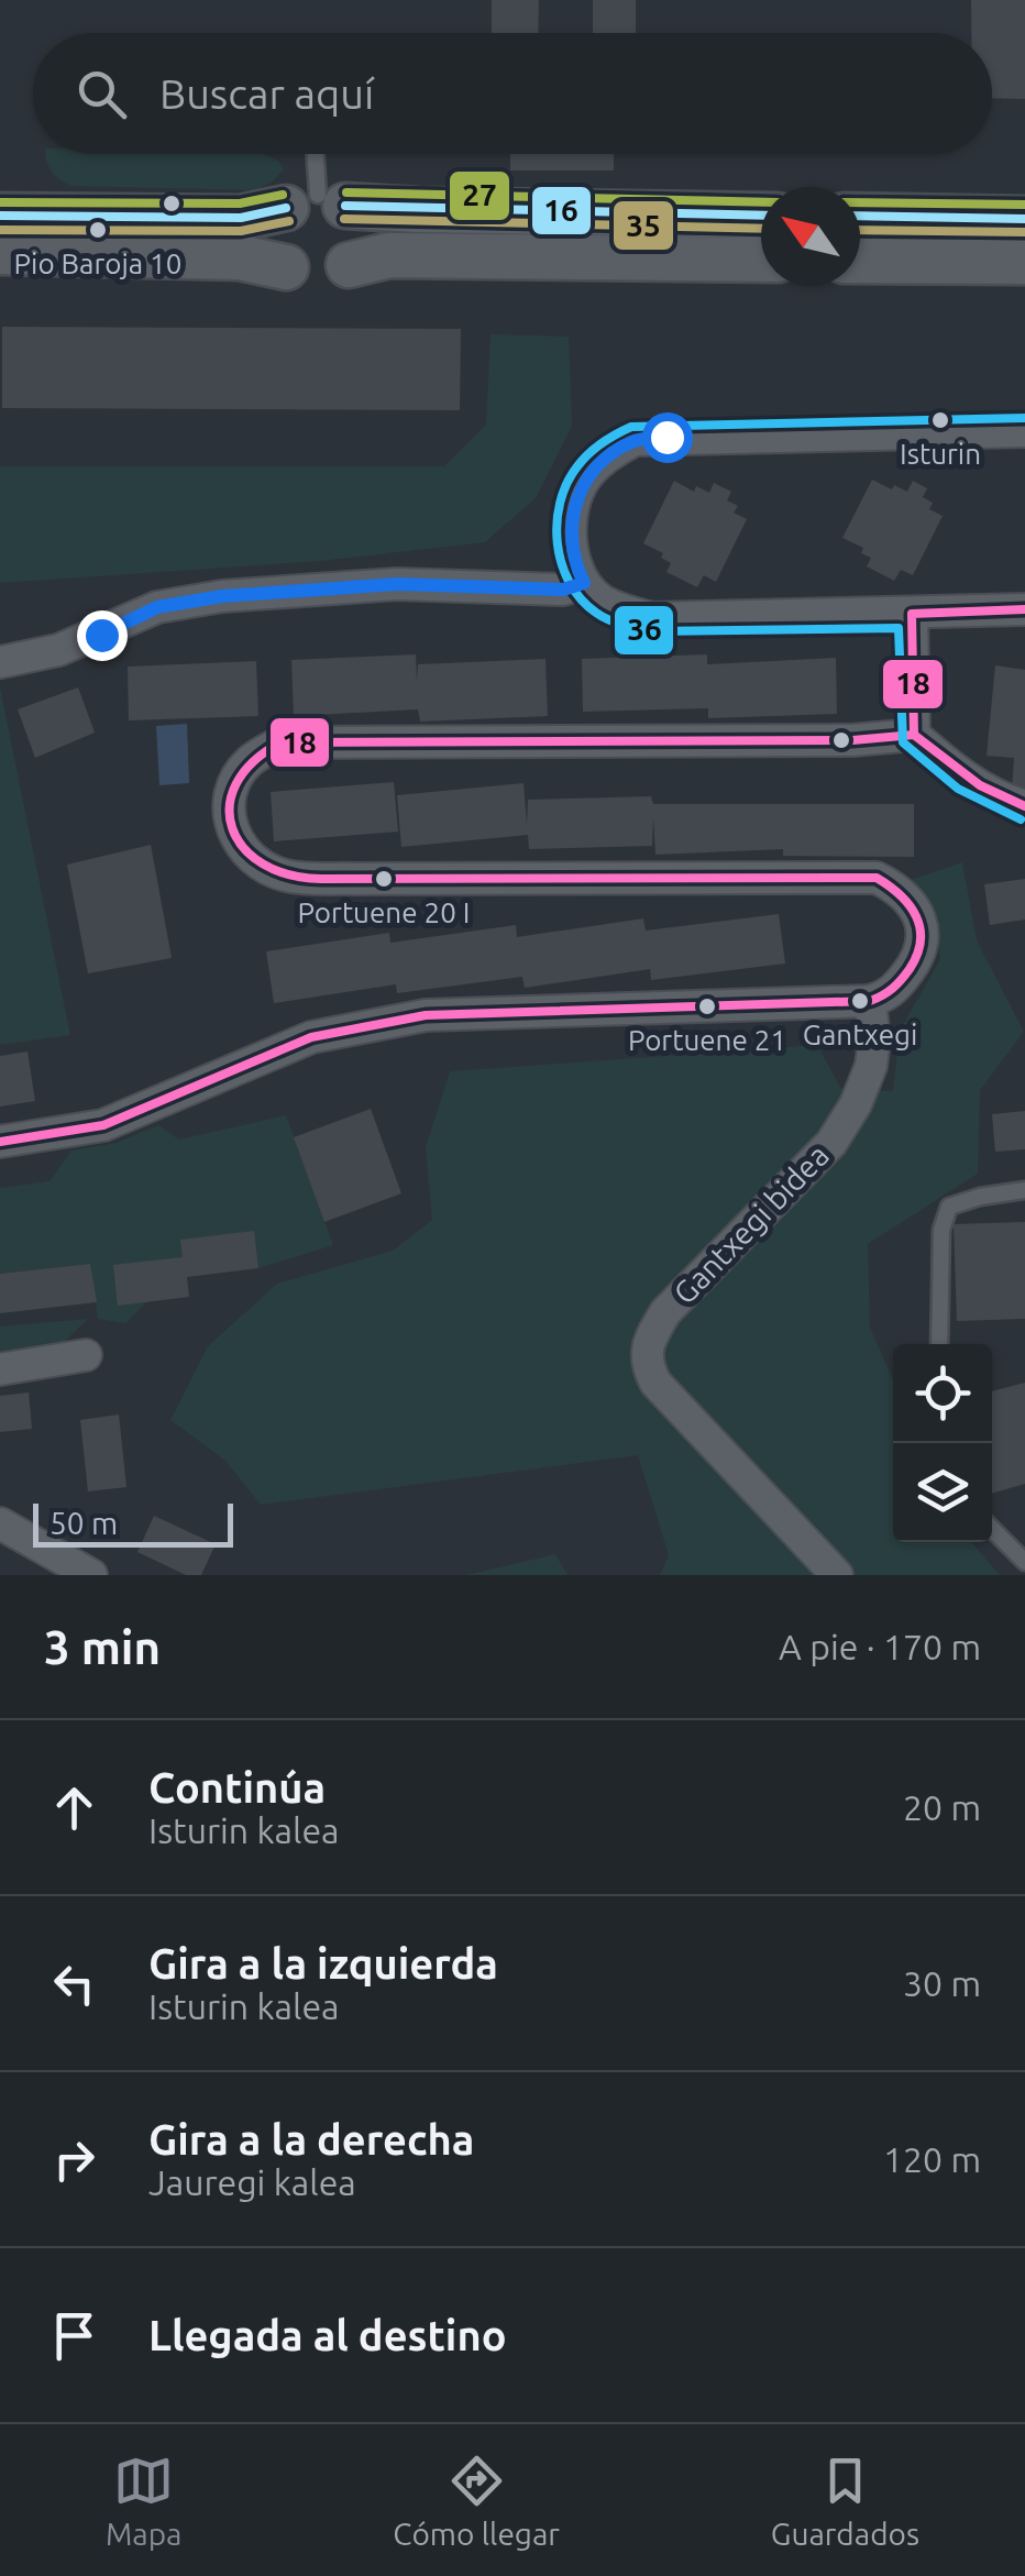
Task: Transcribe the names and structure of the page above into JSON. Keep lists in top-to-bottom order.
{
  "streets": {
    "street": ["Gantxegi bidea"]
  },
  "places": [
    "Pio Baroja 10",
    "Isturin",
    "Portuene 20 I",
    "Gantxegi",
    "Portuene 21"
  ],
  "lines": [
    "transit line 27",
    "transit line 16",
    "transit line 35",
    "transit line 36",
    "transit line 18"
  ],
  "scale_bar": "50 m",
  "north": "top left",
  "page": {
    "search": "Buscar aquí",
    "scale": "50 m",
    "heading": ["3 min", "A pie · 170 m"],
    "list": [
      ["Continúa", "Isturin kalea", "20 m"],
      ["Gira a la izquierda", "Isturin kalea", "30 m"],
      ["Gira a la derecha", "Jauregi kalea", "120 m"],
      "Llegada al destino"
    ],
    "nav": ["Mapa", "Cómo llegar", "Guardados"]
  }
}
